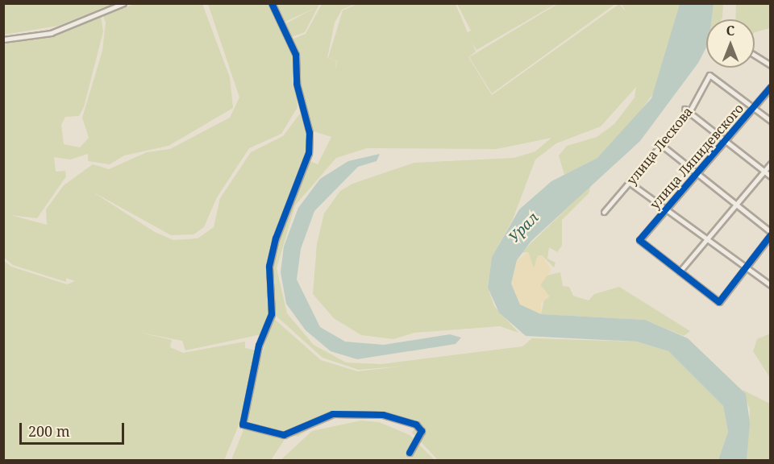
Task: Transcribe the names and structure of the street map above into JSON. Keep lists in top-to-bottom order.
{
  "streets": {
    "street": ["улица Лескова", "улица Ляпидевского"]
  },
  "crossings": [
    ["улица Лескова", "улица Ляпидевского"]
  ],
  "water": ["Урал"],
  "scale_bar": "200 m",
  "north": "top"
}
